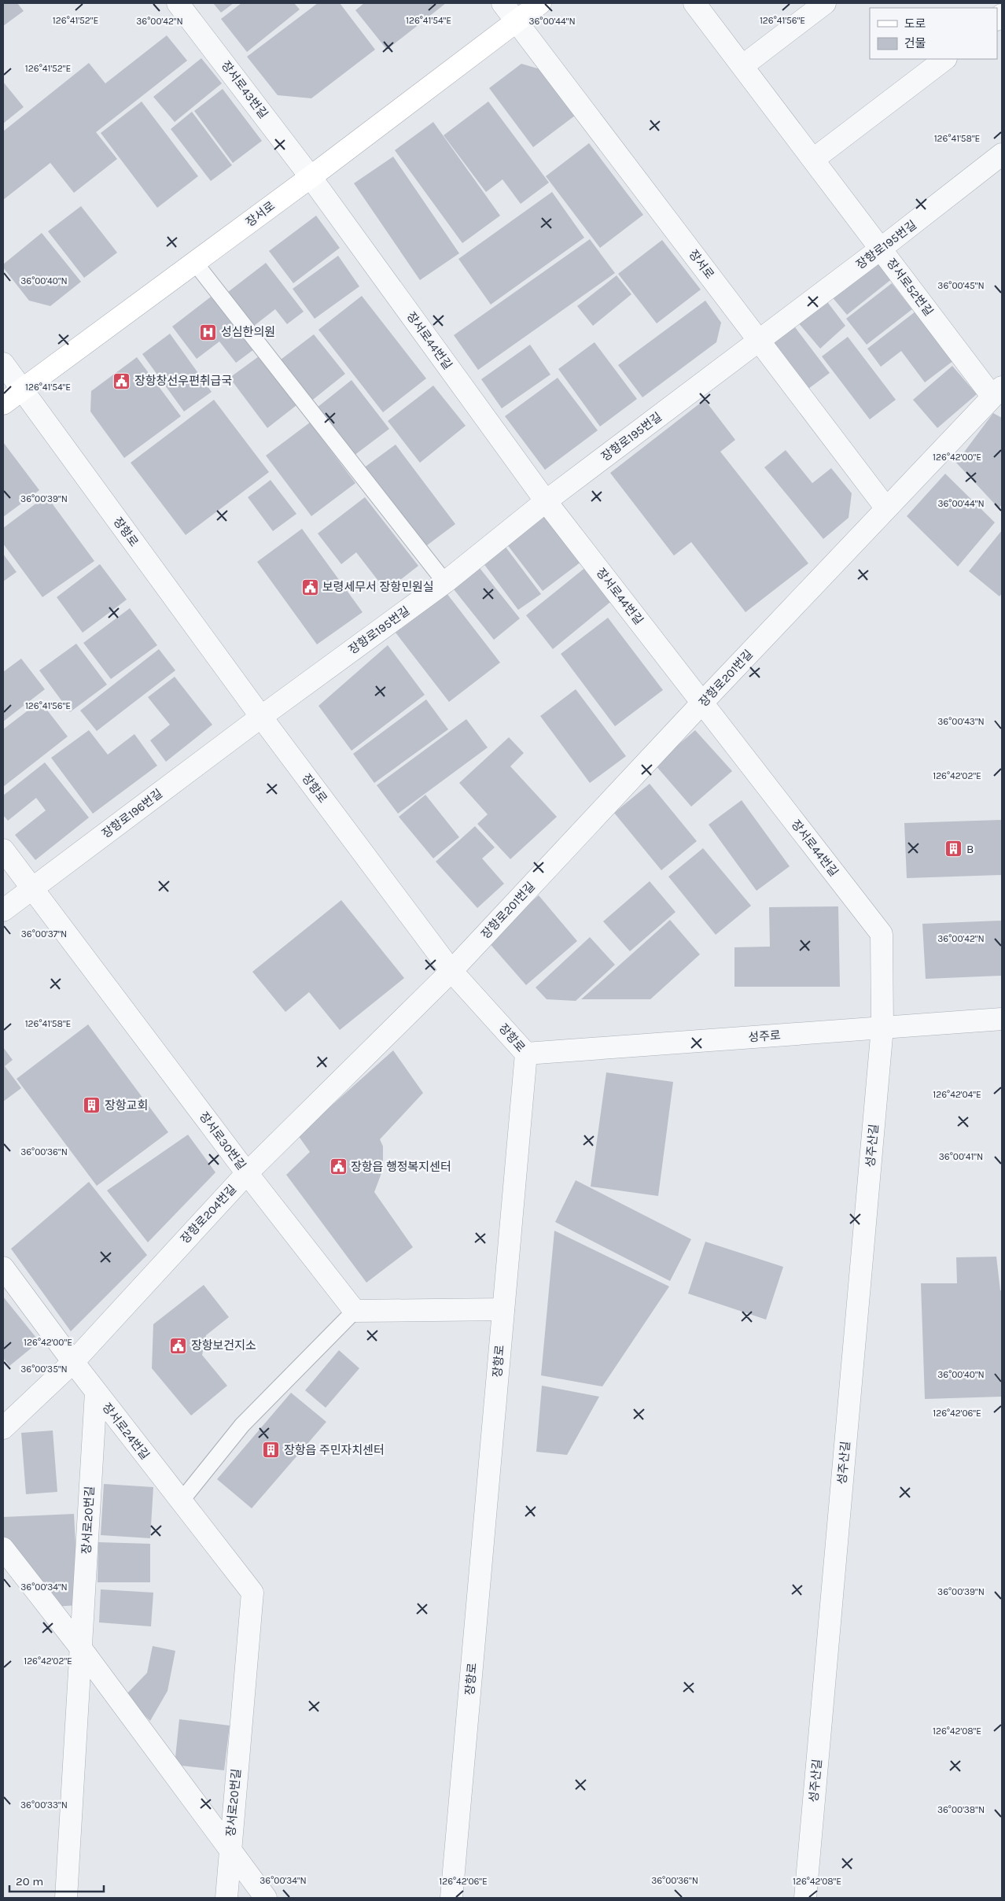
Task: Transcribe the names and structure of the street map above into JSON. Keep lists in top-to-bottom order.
{
  "streets": {
    "main road": ["장서로"],
    "street": [
      "장서로43번길",
      "장항로195번길",
      "장서로52번길",
      "장서로44번길",
      "장항로",
      "장항로201번길",
      "장항로196번길",
      "성주로",
      "장서로30번길",
      "성주산길",
      "장항로204번길",
      "장서로24번길",
      "장서로20번길"
    ]
  },
  "crossings": [
    ["장서로43번길", "장서로"],
    ["장서로43번길", "장서로44번길"],
    ["장서로", "장항로195번길"],
    ["장서로", "장서로44번길"],
    ["장서로", "장항로"],
    ["장서로", "장항로201번길"],
    ["장항로195번길", "장서로52번길"],
    ["장항로195번길", "장서로44번길"],
    ["장항로195번길", "장항로"],
    ["장항로195번길", "장항로196번길"],
    ["장서로52번길", "장항로201번길"],
    ["장서로44번길", "장항로201번길"],
    ["장서로44번길", "성주로"],
    ["장서로44번길", "성주산길"],
    ["장항로", "장항로201번길"],
    ["장항로", "장항로196번길"],
    ["장항로", "성주로"],
    ["장항로", "장항로204번길"],
    ["장항로201번길", "장항로204번길"],
    ["장항로196번길", "장서로30번길"],
    ["성주로", "성주산길"],
    ["장서로30번길", "장항로204번길"],
    ["장항로204번길", "장서로24번길"],
    ["장서로24번길", "장서로20번길"]
  ],
  "places": {
    "hospital": ["성심한의원"],
    "public building": [
      "장항창선우편취급국",
      "보령세무서 장항민원실",
      "장항읍 행정복지센터",
      "장항보건지소"
    ],
    "building": ["B", "장항교회", "장항읍 주민자치센터"]
  },
  "legend": ["도로", "건물"],
  "scale_bar": "20 m",
  "coordinates": [
    "126°41'52\"E",
    "126°41'54\"E",
    "126°41'56\"E",
    "36°00'42\"N",
    "36°00'44\"N",
    "126°41'58\"E",
    "36°00'40\"N",
    "36°00'45\"N",
    "126°42'00\"E",
    "36°00'39\"N",
    "36°00'43\"N",
    "126°42'02\"E",
    "36°00'37\"N",
    "126°42'04\"E",
    "36°00'36\"N",
    "36°00'41\"N",
    "36°00'35\"N",
    "126°42'06\"E",
    "36°00'34\"N",
    "126°42'08\"E",
    "36°00'33\"N",
    "36°00'38\"N"
  ]
}
